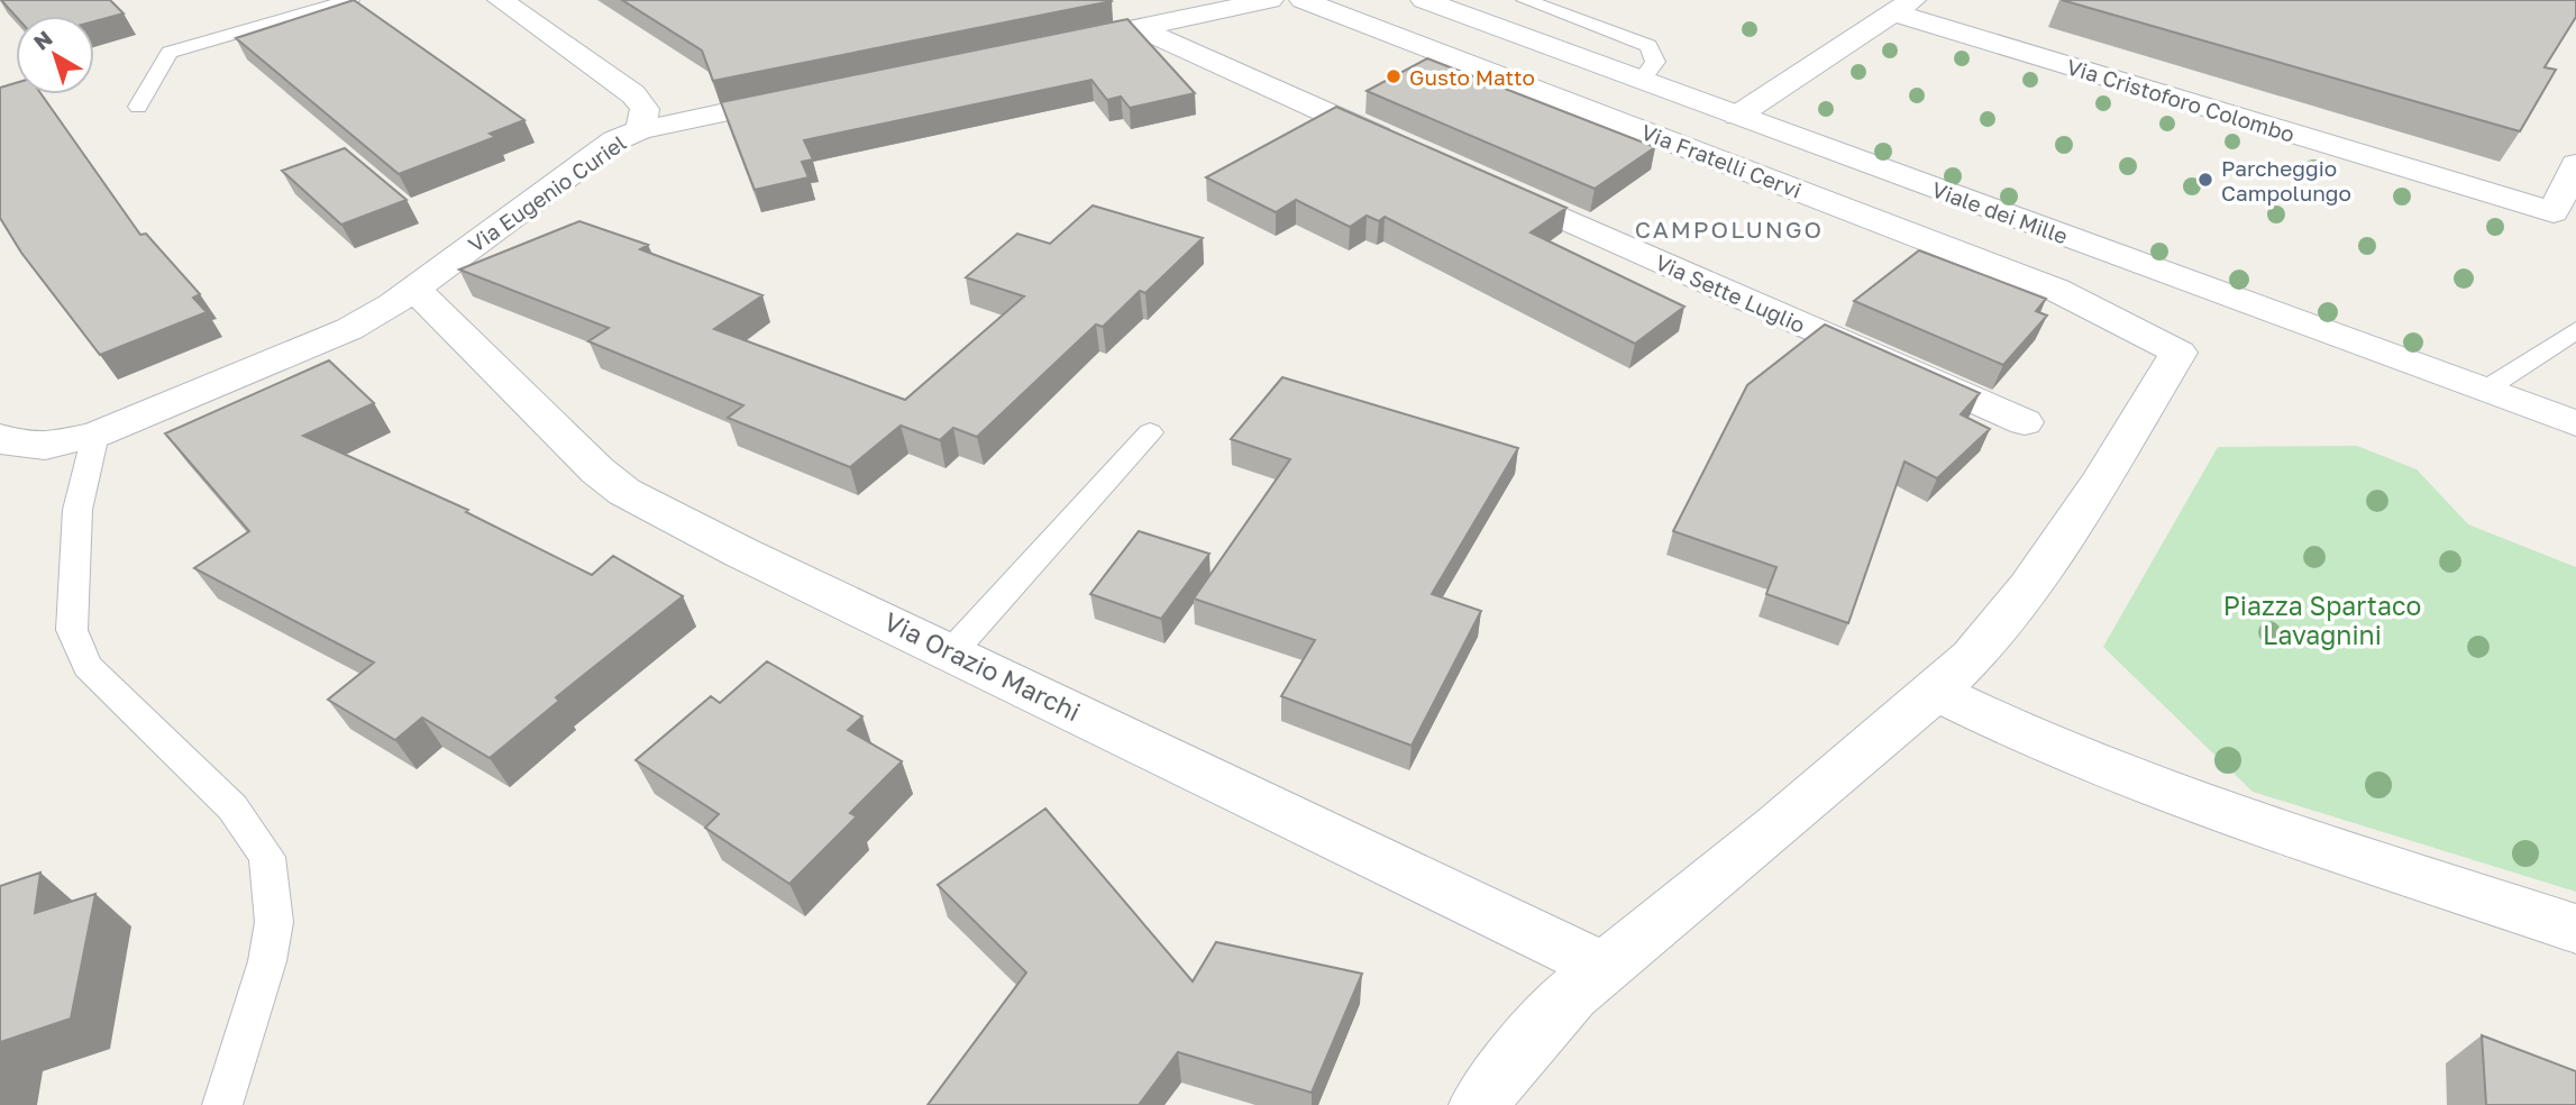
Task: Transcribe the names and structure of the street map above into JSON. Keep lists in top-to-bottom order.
{
  "streets": {
    "street": [
      "Via Cristoforo Colombo",
      "Via Fratelli Cervi",
      "Via Eugenio Curiel",
      "Viale dei Mille",
      "Via Sette Luglio",
      "Via Orazio Marchi"
    ]
  },
  "crossings": [
    ["Via Cristoforo Colombo", "Viale dei Mille"],
    ["Via Eugenio Curiel", "Via Orazio Marchi"]
  ],
  "districts": ["CAMPOLUNGO"],
  "parks": ["Piazza Spartaco Lavagnini"],
  "places": ["Gusto Matto", "Parcheggio Campolungo"],
  "north": "top left"
}
